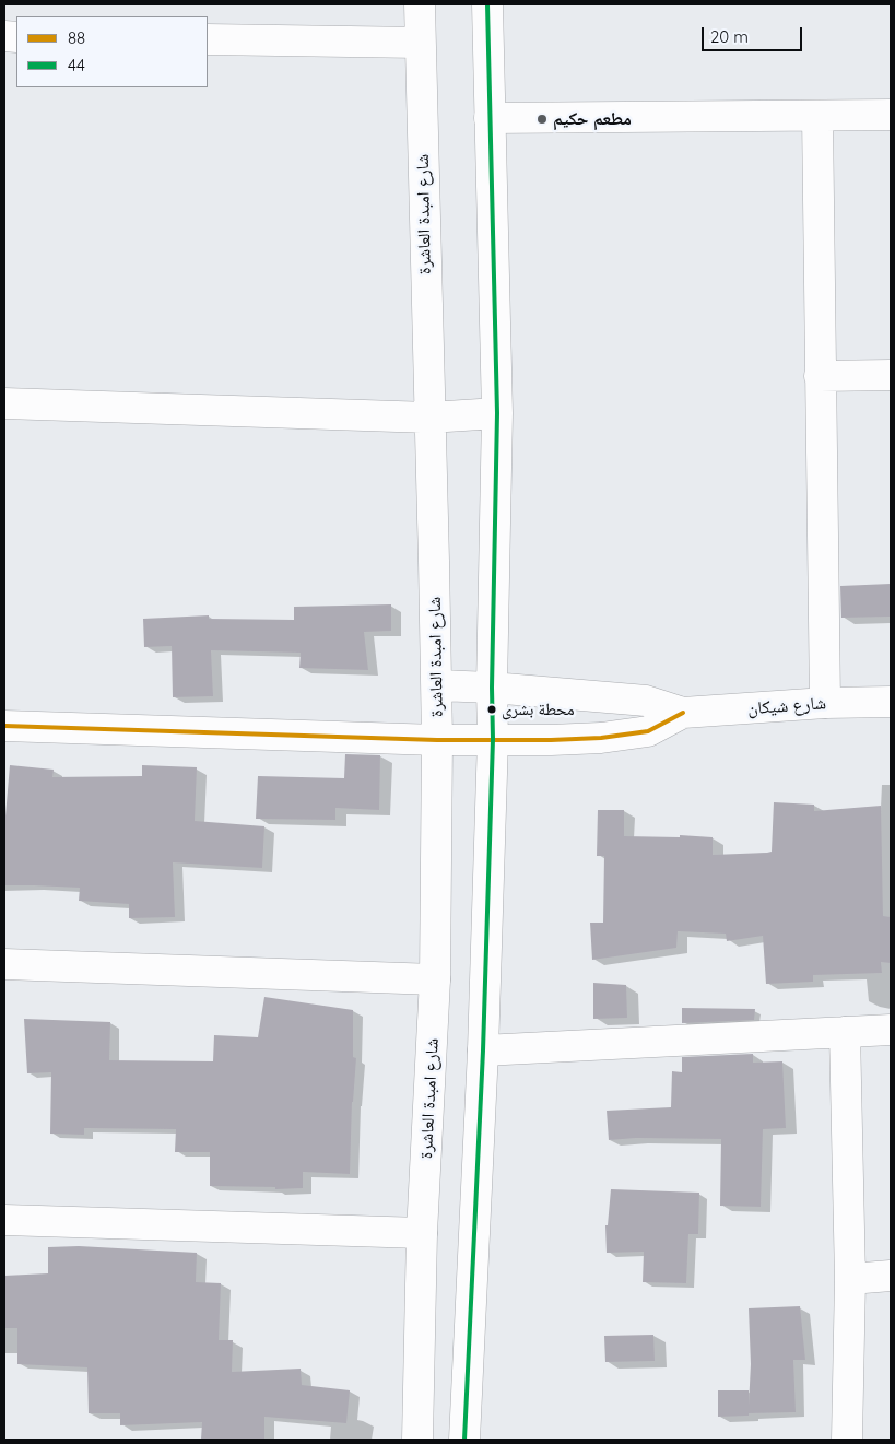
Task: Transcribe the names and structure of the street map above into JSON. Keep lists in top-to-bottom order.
{
  "streets": {
    "street": ["شارع امبدة العاشرة", "شارع شيكان"]
  },
  "crossings": [
    ["شارع امبدة العاشرة", "شارع شيكان"]
  ],
  "places": ["مطعم حكيم", "محطة بشرى"],
  "lines": ["transit line 44", "transit line 88"],
  "legend": ["88", "44"],
  "scale_bar": "20 m"
}
